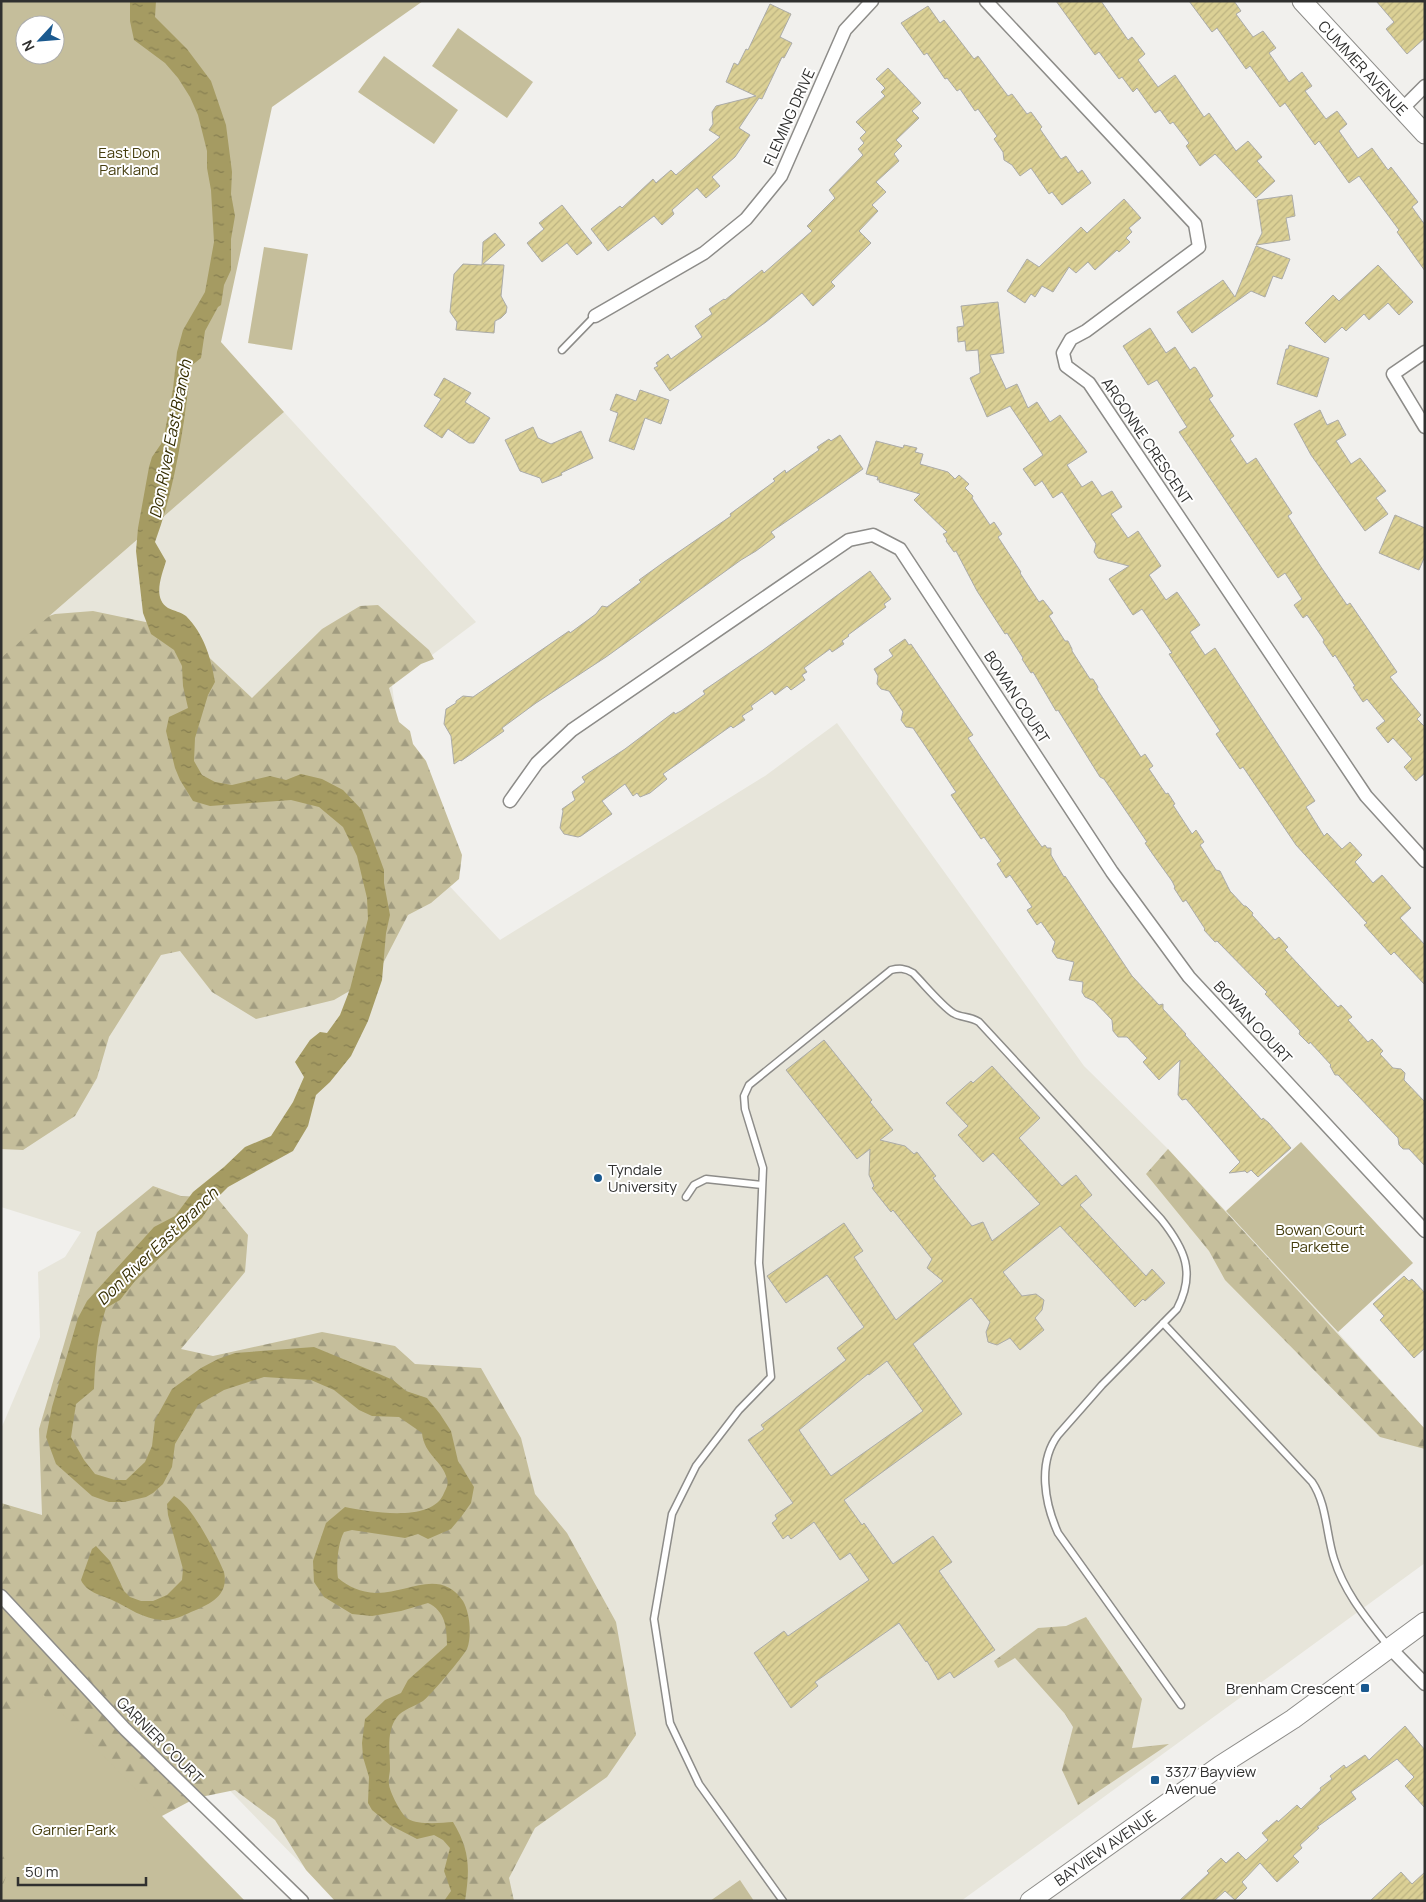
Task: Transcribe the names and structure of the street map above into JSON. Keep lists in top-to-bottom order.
{
  "streets": {
    "main road": ["CUMMER AVENUE", "BAYVIEW AVENUE"],
    "street": [
      "FLEMING DRIVE",
      "ARGONNE CRESCENT",
      "BOWAN COURT",
      "GARNIER COURT"
    ]
  },
  "water": ["Don River East Branch"],
  "parks": ["East Don Parkland", "Bowan Court Parkette", "Garnier Park"],
  "places": {
    "other": ["Tyndale University"],
    "transit": ["Brenham Crescent", "3377 Bayview Avenue"]
  },
  "scale_bar": "50 m",
  "north": "bottom left"
}
